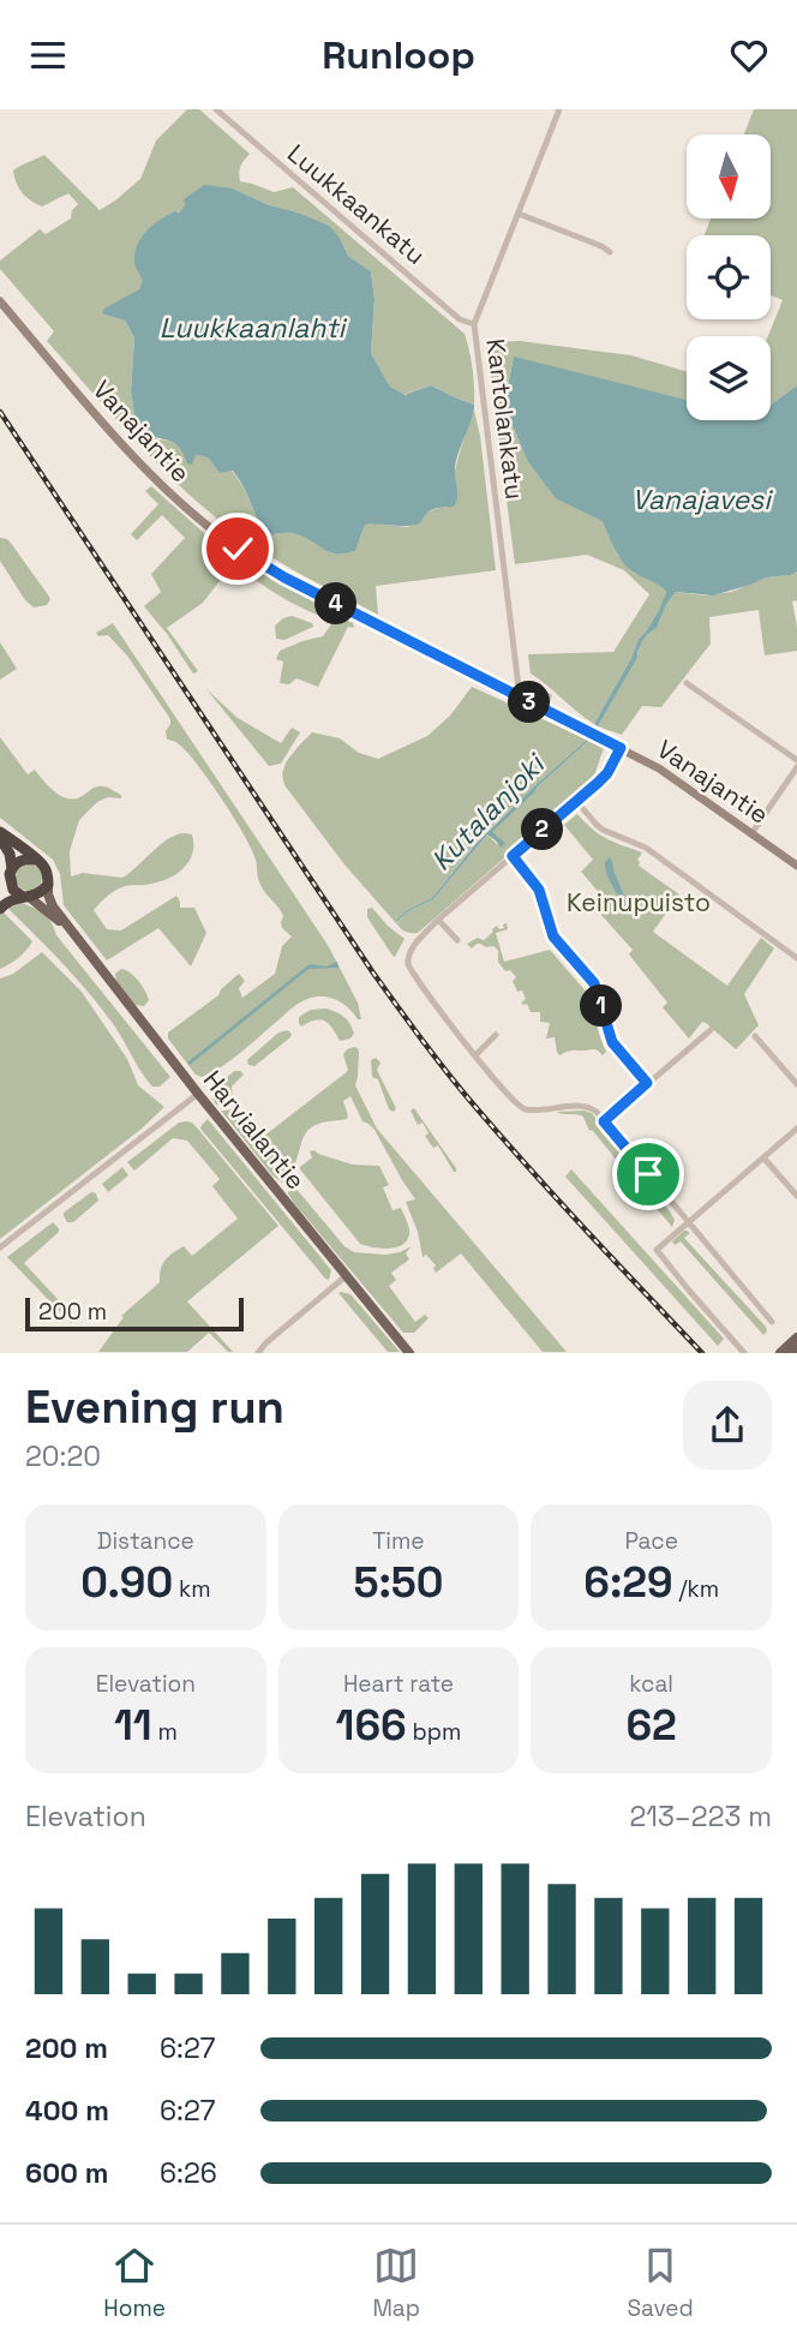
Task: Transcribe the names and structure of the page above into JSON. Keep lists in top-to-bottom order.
{
  "streets": {
    "main road": ["Harvialantie"],
    "street": ["Luukkaankatu", "Kantolankatu", "Vanajantie"]
  },
  "crossings": [
    ["Luukkaankatu", "Kantolankatu"],
    ["Kantolankatu", "Vanajantie"]
  ],
  "water": ["Luukkaanlahti", "Vanajavesi", "Kutalanjoki"],
  "parks": ["Keinupuisto"],
  "scale_bar": "200 m",
  "north": "bottom",
  "page": {
    "header": "Runloop",
    "pins": [
      "4",
      "3",
      "2",
      "1"
    ],
    "scale": "200 m",
    "heading": ["Evening run", "20:20"],
    "stats": [
      ["Distance", "0.90 km"],
      ["Time", "5:50"],
      ["Pace", "6:29 /km"],
      ["Elevation", "11 m"],
      ["Heart rate", "166 bpm"],
      ["kcal", "62"]
    ],
    "chart": ["Elevation", "213–223 m"],
    "list": [
      {
        "name": "200 m",
        "note": "6:27"
      },
      {
        "name": "400 m",
        "note": "6:27"
      },
      {
        "name": "600 m",
        "note": "6:26"
      }
    ],
    "tabs": ["Home", "Map", "Saved"]
  }
}
